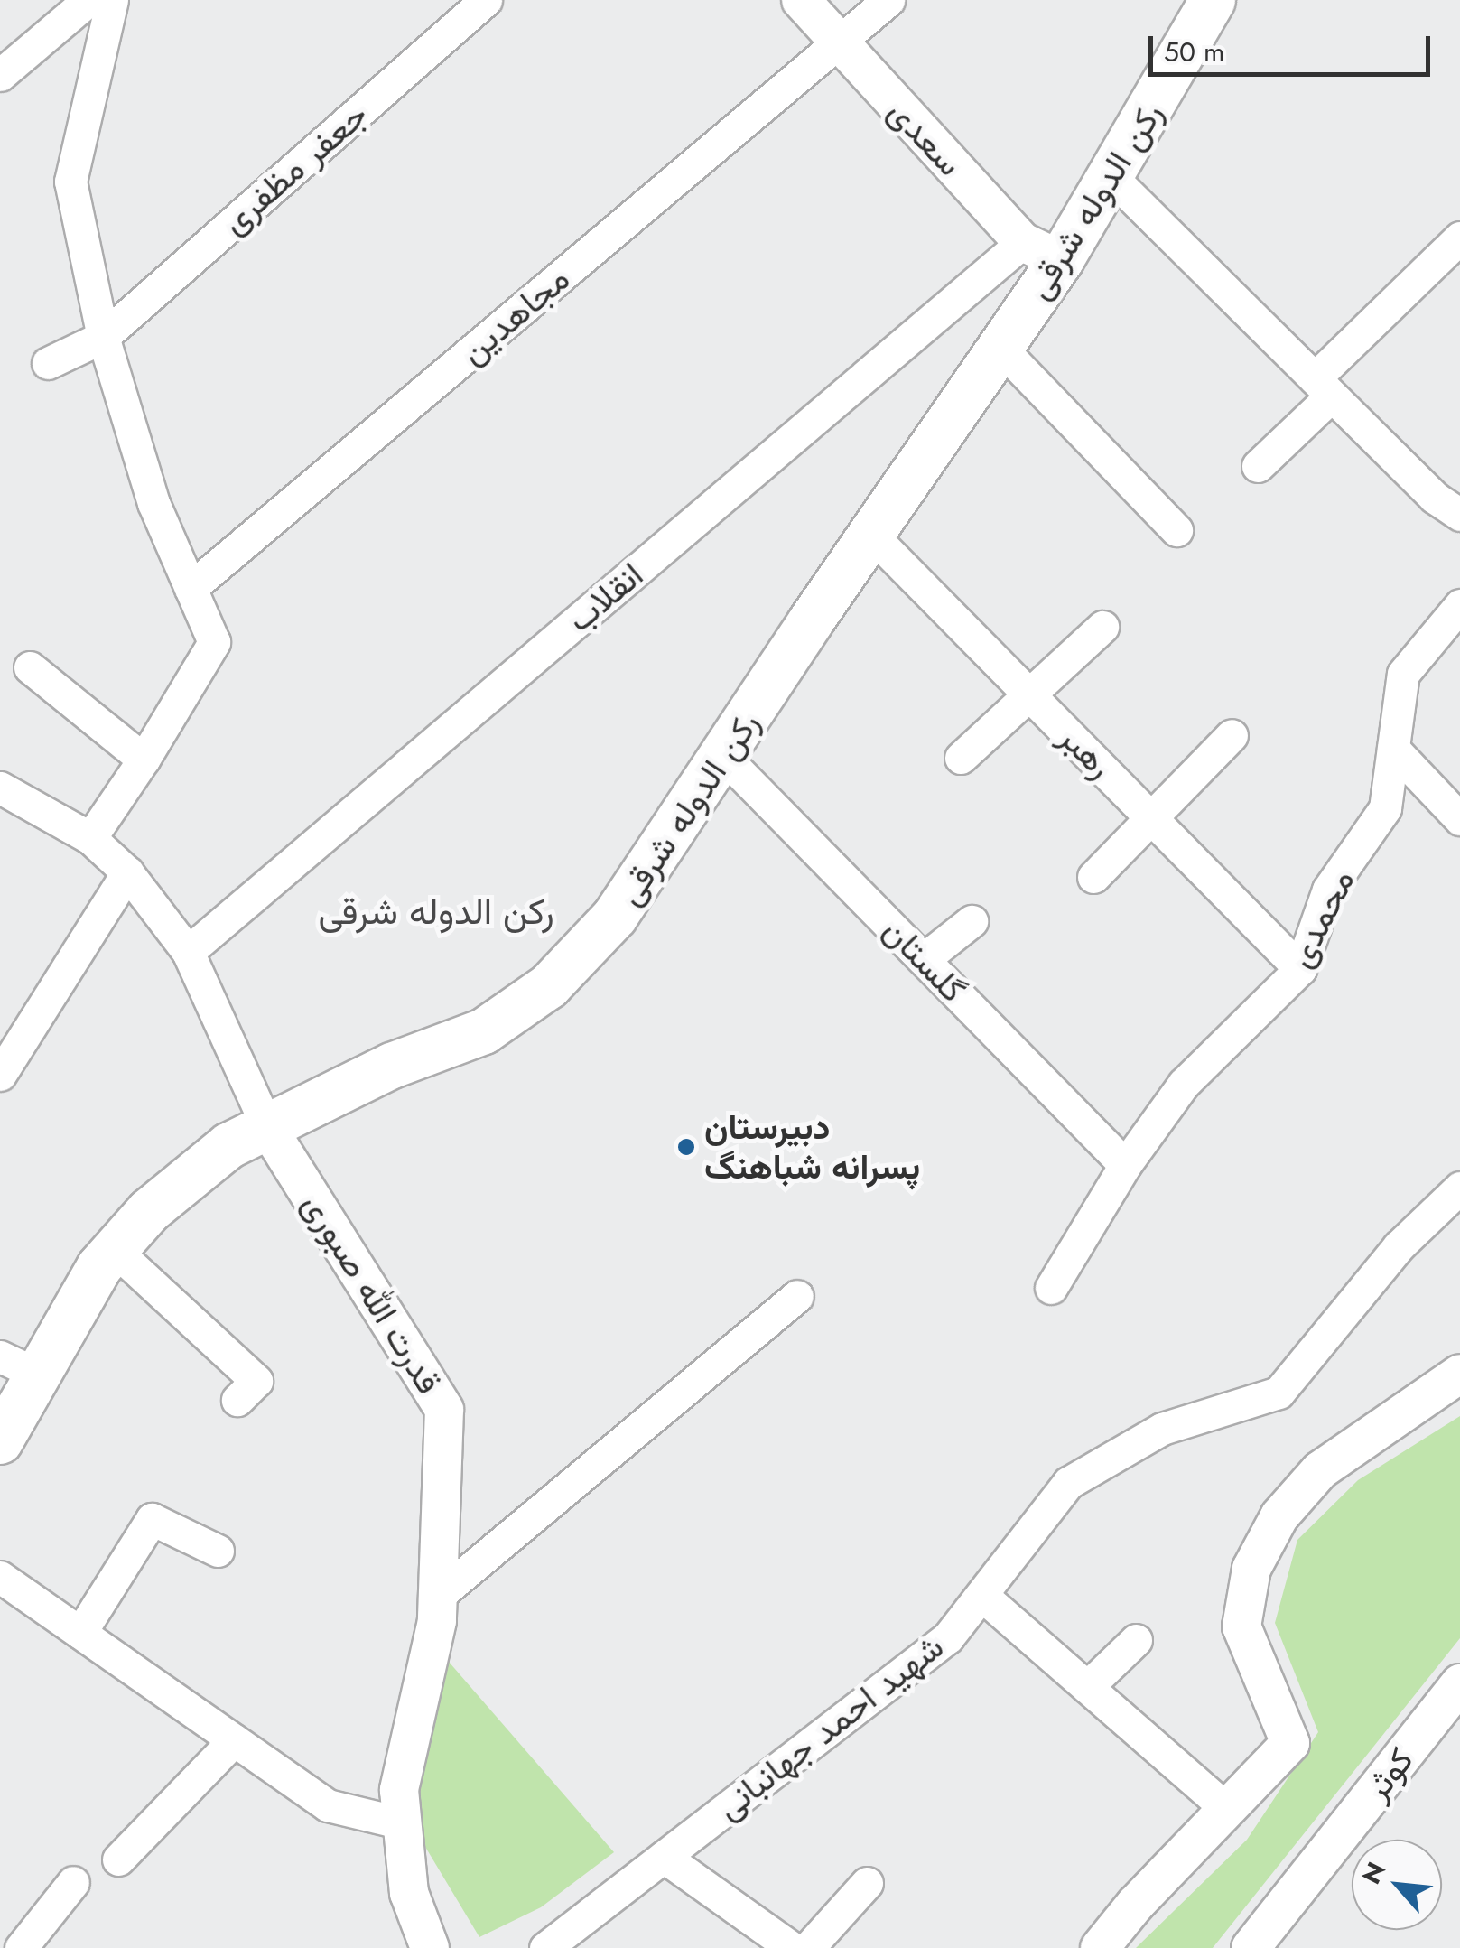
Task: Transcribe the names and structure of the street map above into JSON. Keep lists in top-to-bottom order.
{
  "streets": {
    "main road": ["رکن الدوله شرقی"],
    "street": [
      "سعدی",
      "جعفر مظفری",
      "مجاهدین",
      "انقلاب",
      "رهبر",
      "محمدی",
      "گلستان",
      "قدرت الله صبوری",
      "شهید احمد جهانبانی",
      "کوثر"
    ]
  },
  "crossings": [
    ["سعدی", "رکن الدوله شرقی"],
    ["سعدی", "مجاهدین"],
    ["سعدی", "انقلاب"],
    ["رکن الدوله شرقی", "انقلاب"],
    ["رکن الدوله شرقی", "رهبر"],
    ["رکن الدوله شرقی", "گلستان"],
    ["رکن الدوله شرقی", "قدرت الله صبوری"],
    ["رهبر", "محمدی"],
    ["محمدی", "گلستان"]
  ],
  "districts": ["رکن الدوله شرقی"],
  "places": ["دبیرستان پسرانه شباهنگ"],
  "scale_bar": "50 m",
  "north": "top left"
}
